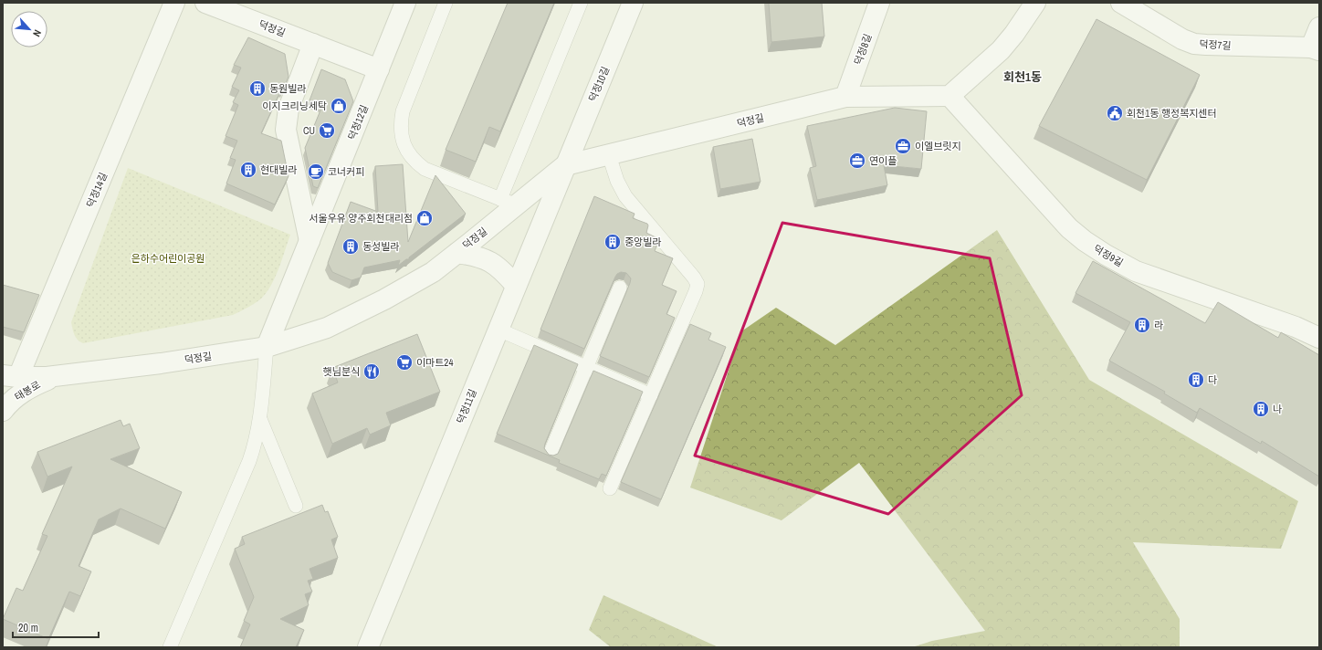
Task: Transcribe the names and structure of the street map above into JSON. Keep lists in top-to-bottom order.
{
  "streets": {
    "street": [
      "덕정길",
      "덕정7길",
      "덕정8길",
      "덕정10길",
      "덕정12길",
      "덕정14길",
      "덕정9길",
      "태봉로",
      "덕정11길"
    ]
  },
  "crossings": [
    ["덕정길", "덕정8길"],
    ["덕정길", "덕정10길"],
    ["덕정길", "덕정12길"],
    ["덕정길", "덕정14길"],
    ["덕정길", "덕정9길"],
    ["덕정길", "태봉로"],
    ["덕정길", "덕정11길"],
    ["덕정10길", "덕정11길"]
  ],
  "districts": ["회천1동"],
  "parks": ["은하수어린이공원"],
  "places": {
    "building": [
      "동원빌라",
      "현대빌라",
      "중앙빌라",
      "동성빌라",
      "라",
      "다",
      "나"
    ],
    "shop": ["이지크리닝세탁", "서울우유 양주회천대리점"],
    "public building": ["회천1동 행정복지센터"],
    "supermarket": ["CU", "이마트24"],
    "office": ["이엘브릿지", "연이플"],
    "cafe": ["코너커피"],
    "restaurant": ["햇님분식"]
  },
  "scale_bar": "20 m",
  "north": "bottom right"
}
